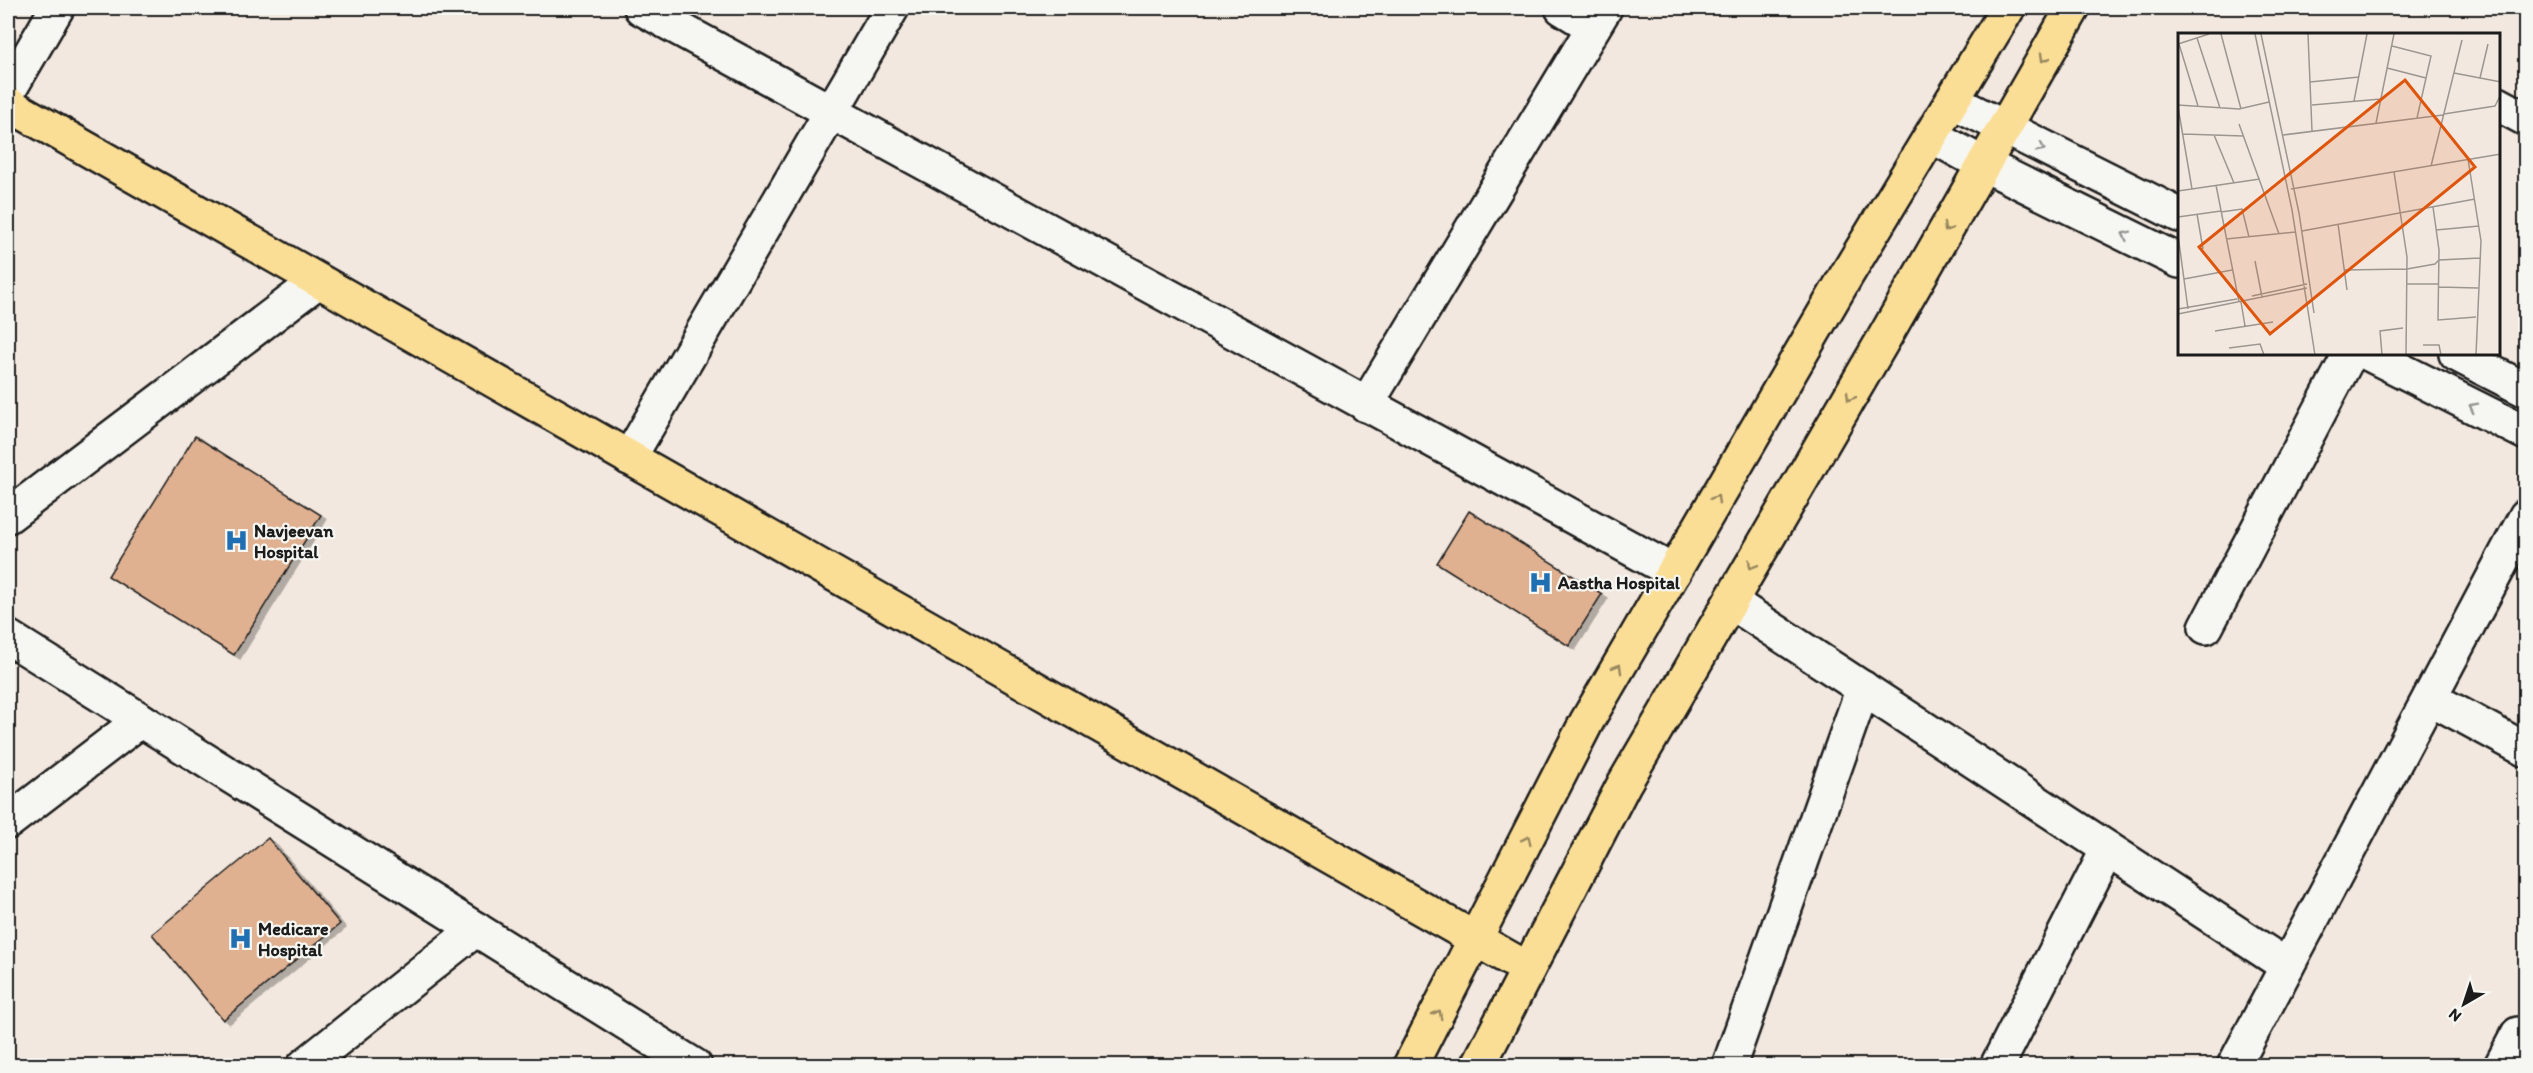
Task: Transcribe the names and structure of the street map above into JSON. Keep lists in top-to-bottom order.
{
  "places": {
    "hospital": ["Navjeevan Hospital", "Aastha Hospital", "Medicare Hospital"]
  },
  "north": "bottom left"
}
